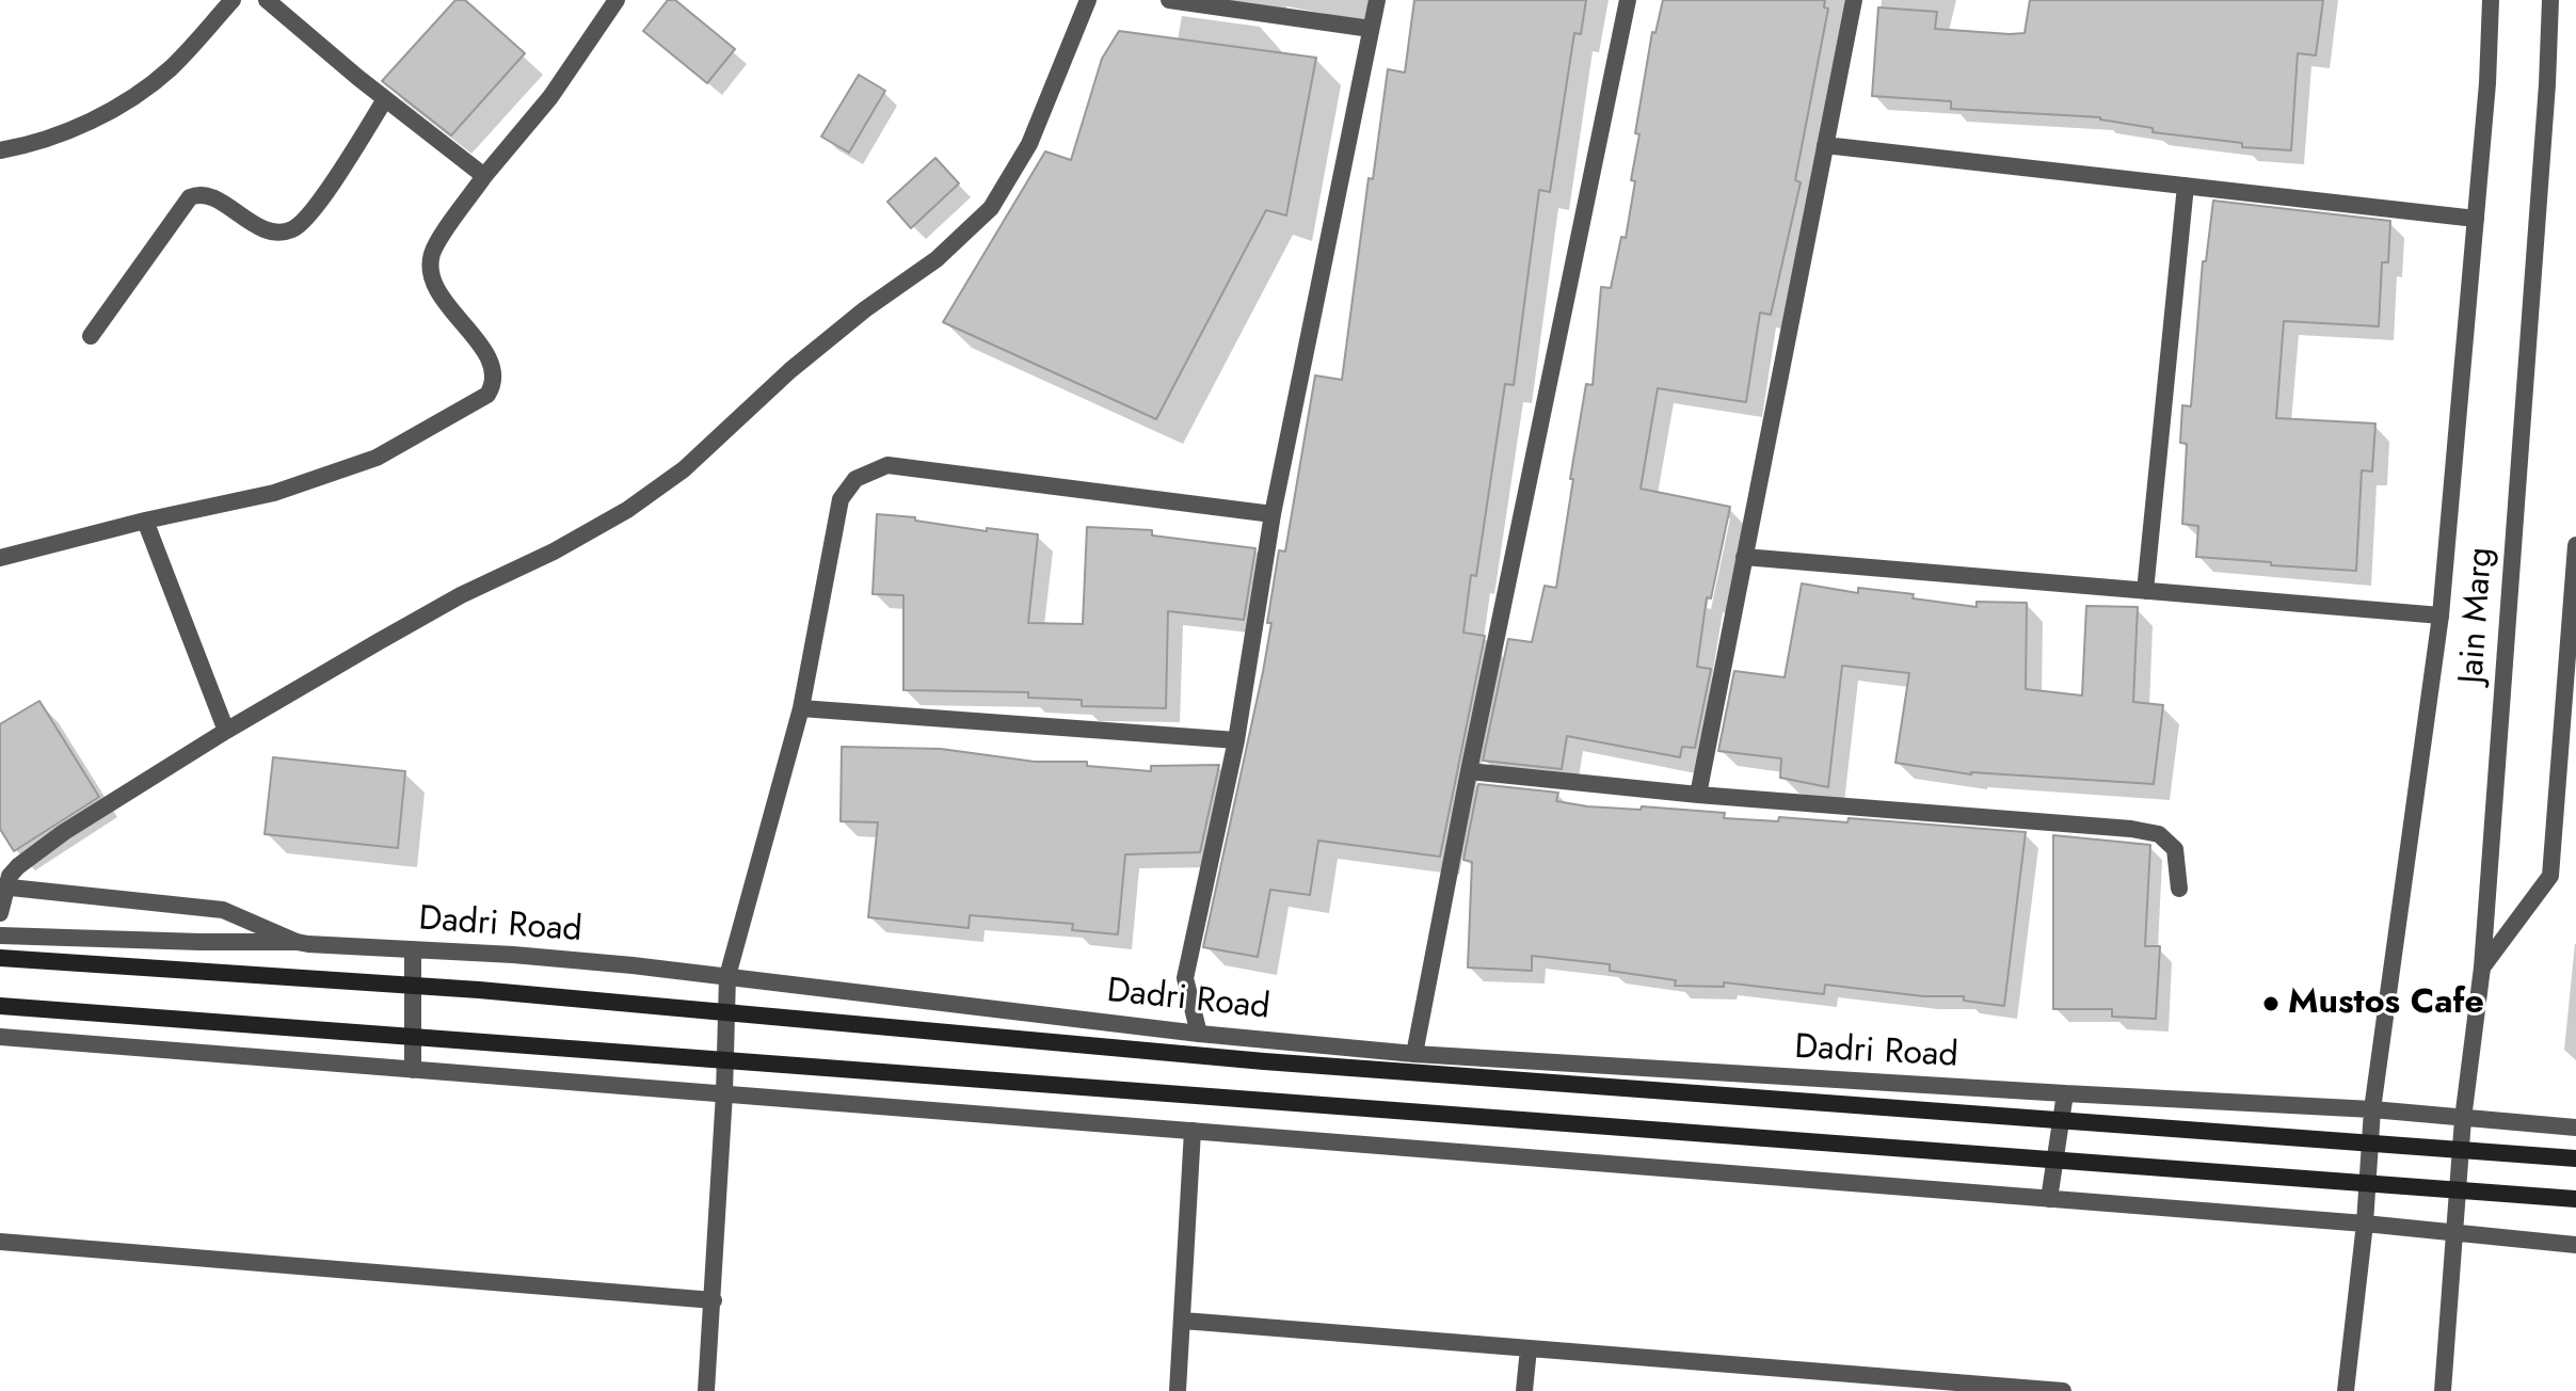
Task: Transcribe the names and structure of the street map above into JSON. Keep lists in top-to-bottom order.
{
  "streets": {
    "street": ["Jain Marg", "Dadri Road"]
  },
  "crossings": [
    ["Jain Marg", "Dadri Road"]
  ],
  "places": ["Mustos Cafe"]
}
